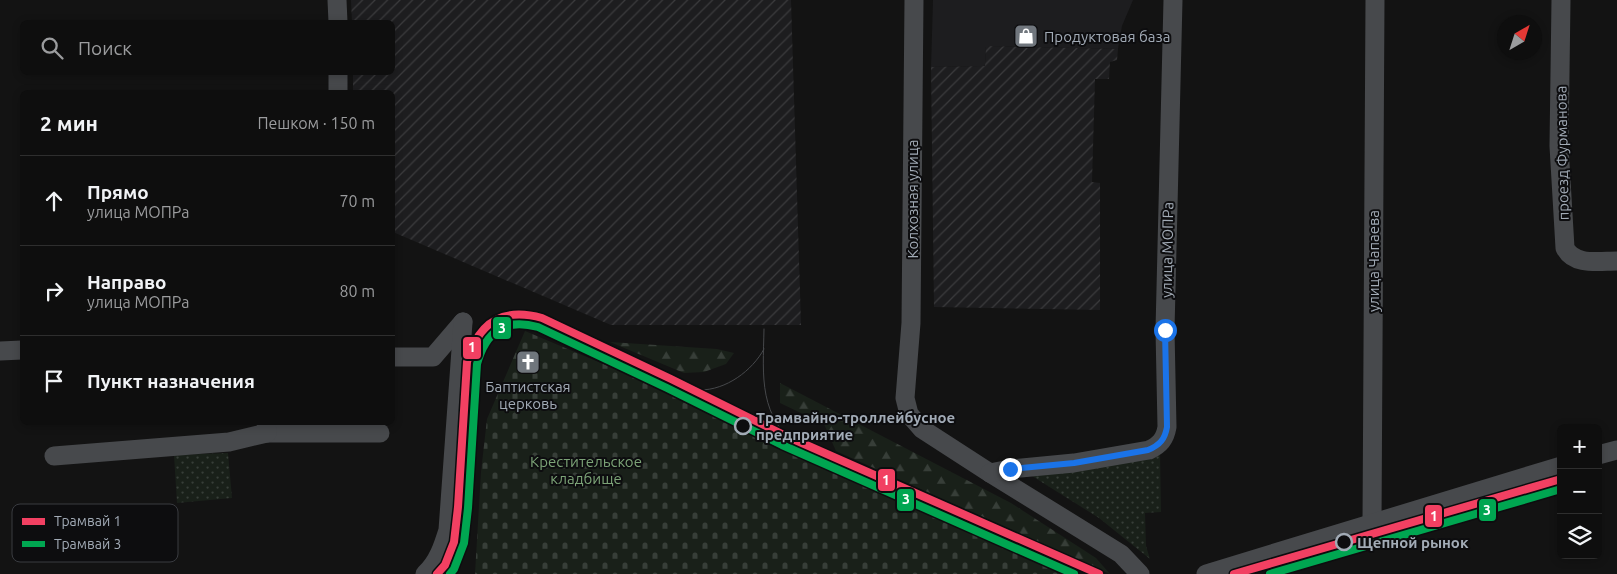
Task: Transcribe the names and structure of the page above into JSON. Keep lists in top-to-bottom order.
{
  "streets": {
    "street": [
      "проезд Фурманова",
      "Колхозная улица",
      "улица МОПРа",
      "улица Чапаева"
    ]
  },
  "crossings": [
    ["Колхозная улица", "улица МОПРа"]
  ],
  "parks": ["Крестительское кладбище"],
  "places": {
    "shop": ["Продуктовая база"],
    "church": ["Баптистская церковь"],
    "other": ["Трамвайно-троллейбусное предприятие", "Щепной рынок"]
  },
  "lines": ["tram line 1", "tram line 3"],
  "legend": ["Трамвай 1", "Трамвай 3"],
  "north": "top right",
  "page": {
    "search": "Поиск",
    "heading": ["2 мин", "Пешком · 150 m"],
    "list": [
      ["Прямо", "улица МОПРа", "70 m"],
      ["Направо", "улица МОПРа", "80 m"],
      "Пункт назначения"
    ],
    "map_buttons": ["+", "−"]
  }
}
